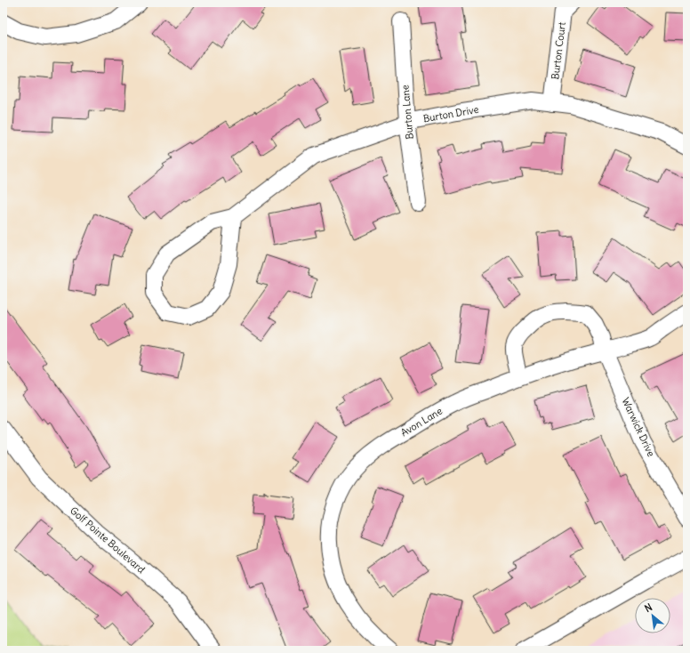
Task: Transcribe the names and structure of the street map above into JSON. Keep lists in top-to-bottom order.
{
  "streets": {
    "street": [
      "Burton Court",
      "Burton Lane",
      "Burton Drive",
      "Avon Lane",
      "Warwick Drive",
      "Golf Pointe Boulevard"
    ]
  },
  "crossings": [
    ["Burton Court", "Burton Drive"],
    ["Burton Lane", "Burton Drive"],
    ["Avon Lane", "Warwick Drive"]
  ],
  "north": "top left"
}
